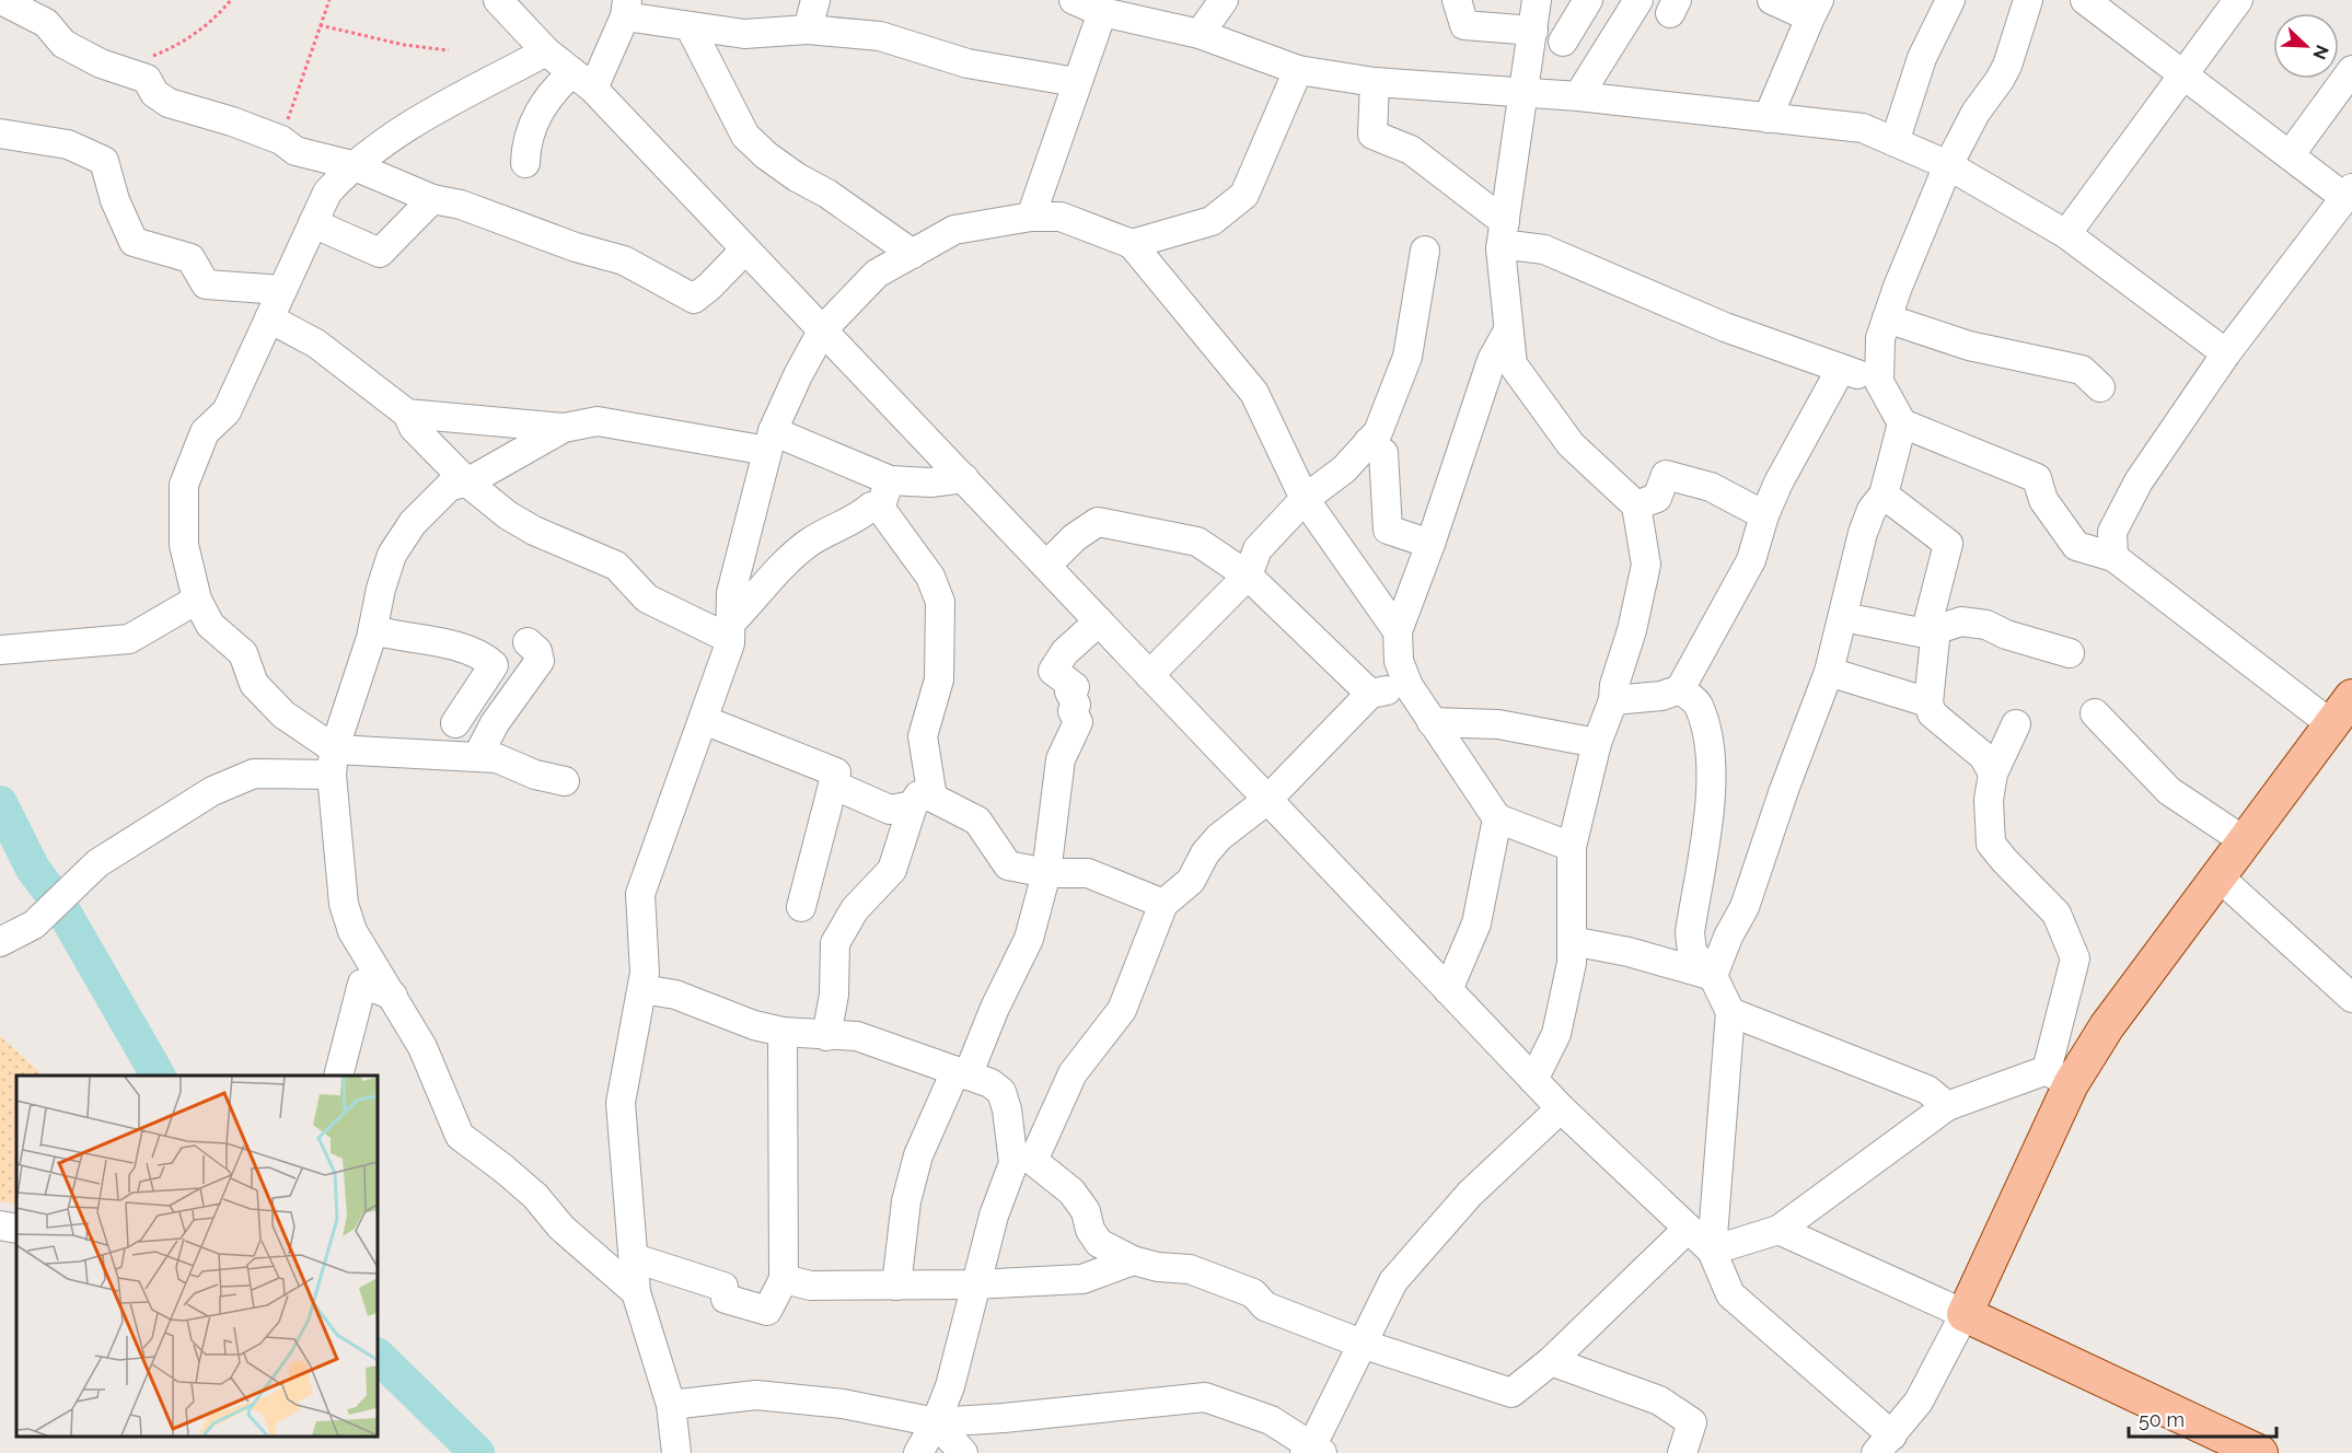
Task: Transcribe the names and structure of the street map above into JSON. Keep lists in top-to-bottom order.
{
  "scale_bar": "50 m",
  "north": "bottom right"
}
